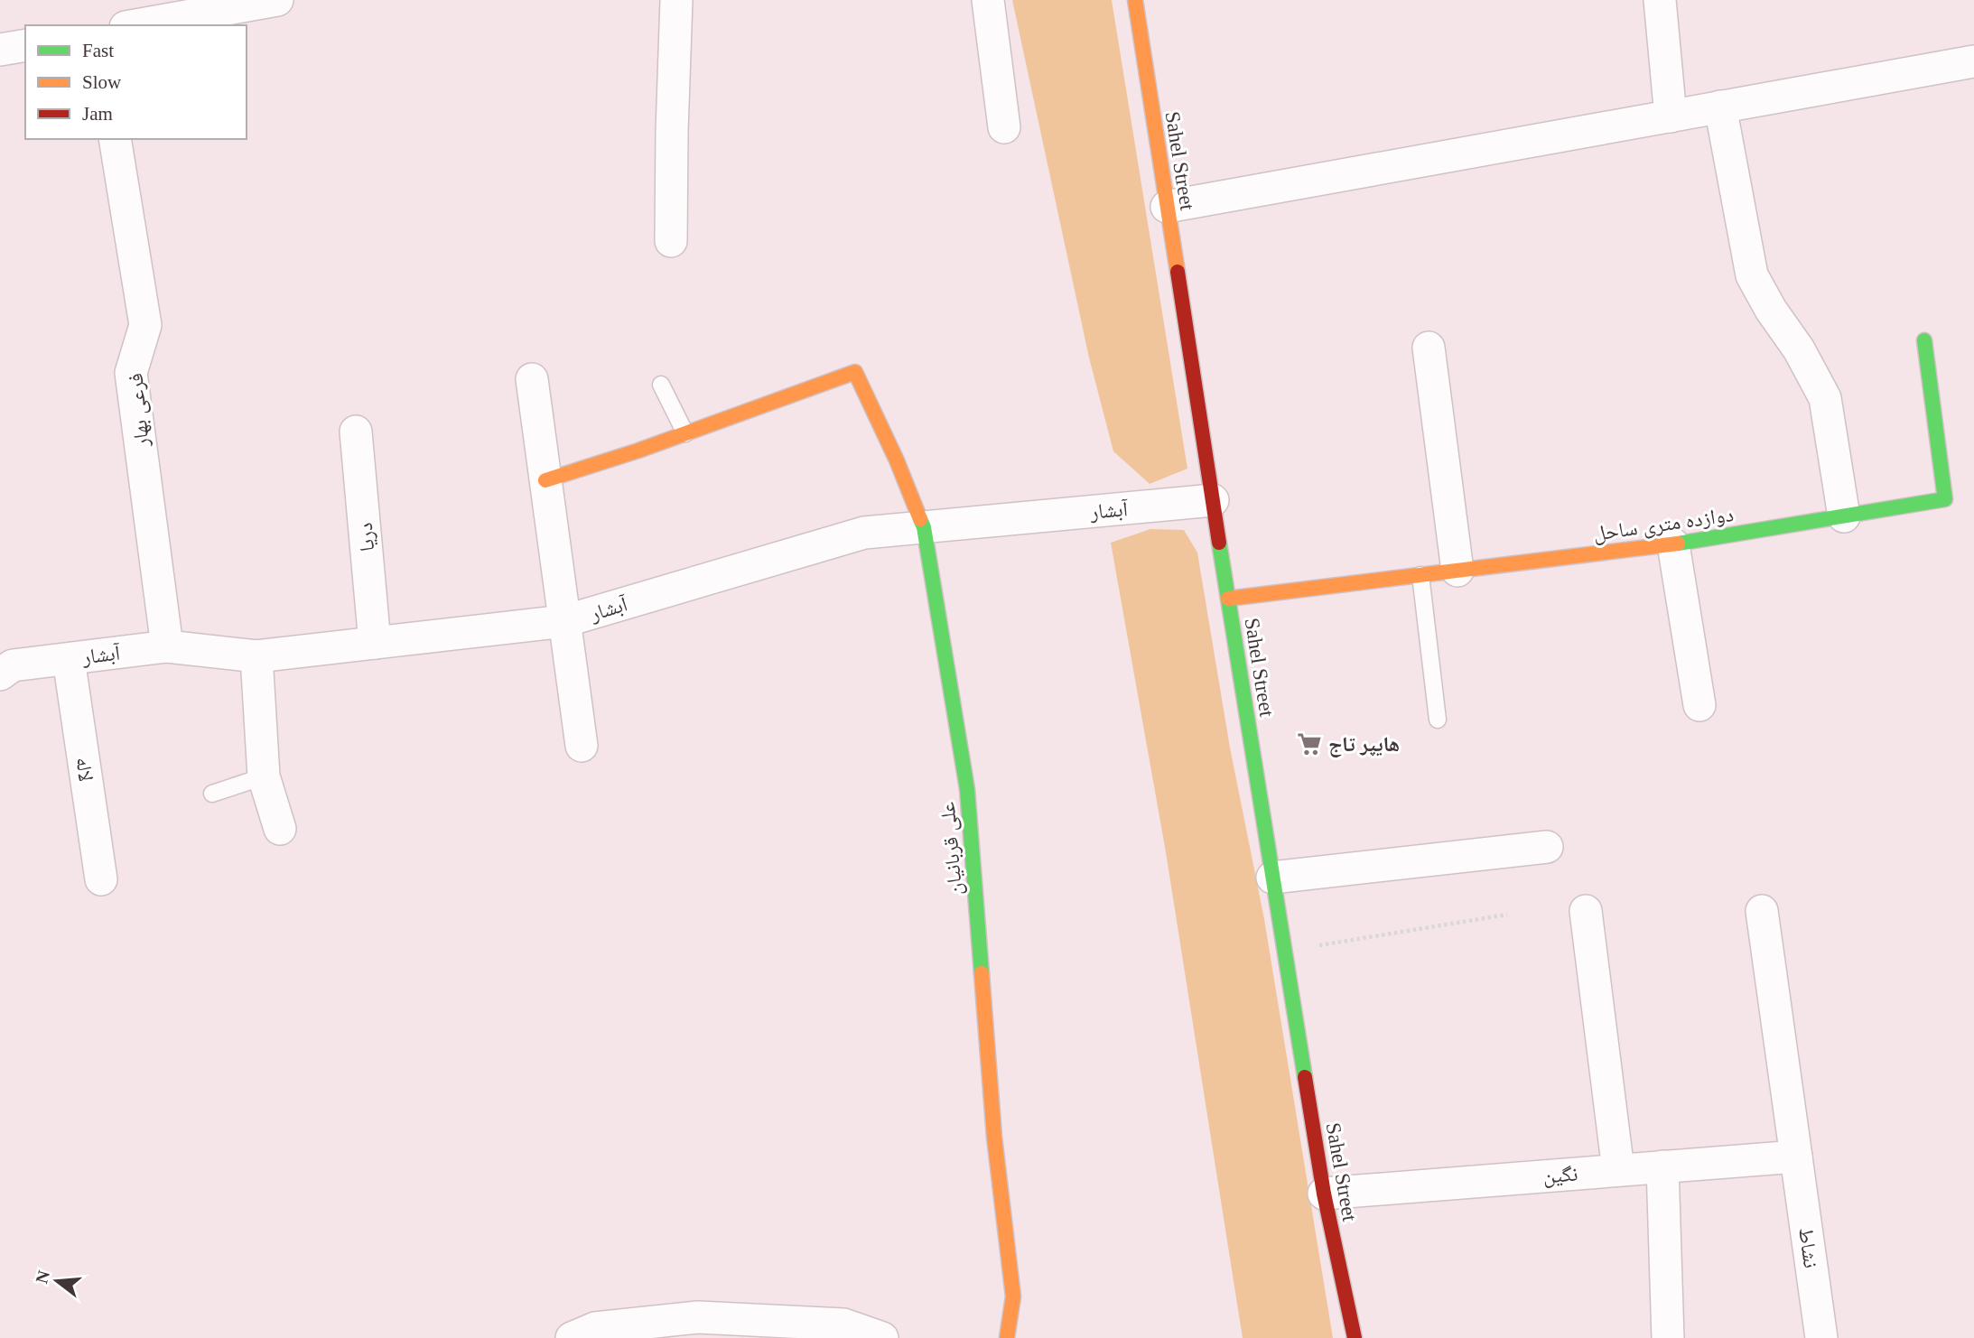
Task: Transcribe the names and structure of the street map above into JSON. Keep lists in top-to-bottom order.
{
  "streets": {
    "street": [
      "Sahel Street",
      "فرعی بهار",
      "آبشار",
      "دوازده متری ساحل",
      "دریا",
      "لاله",
      "علی قربانیان",
      "نگین",
      "نشاط"
    ]
  },
  "crossings": [
    ["Sahel Street", "آبشار"],
    ["Sahel Street", "دوازده متری ساحل"],
    ["Sahel Street", "نگین"],
    ["فرعی بهار", "آبشار"],
    ["آبشار", "دریا"],
    ["آبشار", "لاله"],
    ["آبشار", "علی قربانیان"],
    ["نگین", "نشاط"]
  ],
  "places": {
    "supermarket": ["هایپر تاج"]
  },
  "legend": ["Fast", "Slow", "Jam"],
  "north": "left"
}
